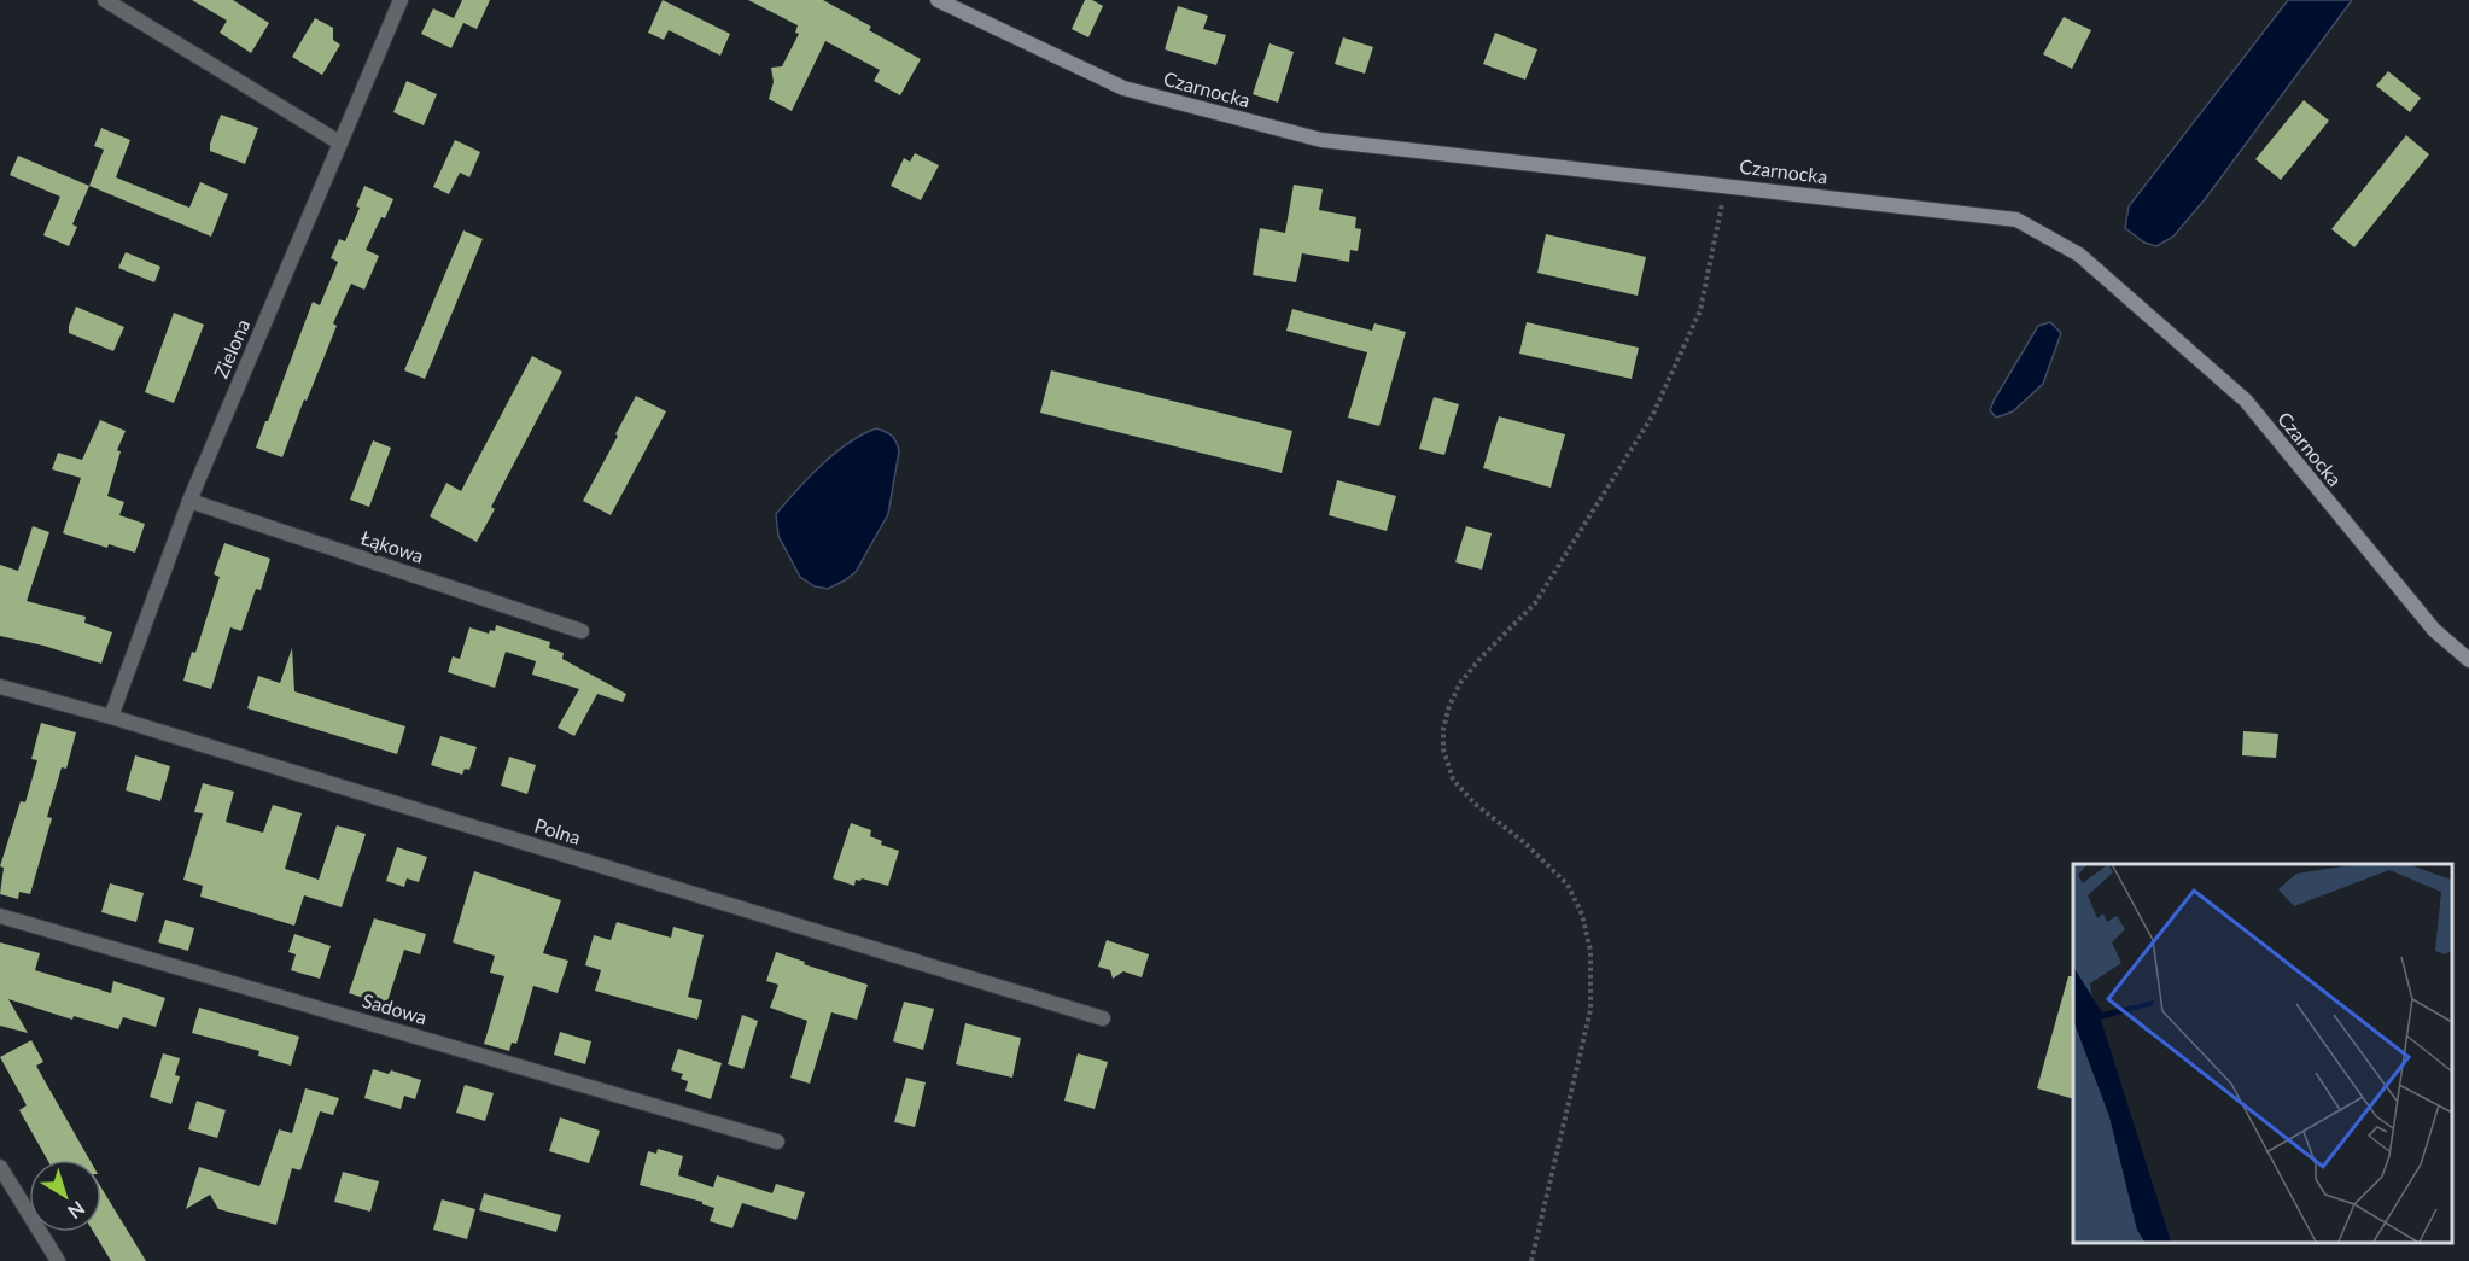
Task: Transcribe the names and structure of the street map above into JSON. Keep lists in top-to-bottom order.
{
  "streets": {
    "street": [
      "Czarnocka",
      "Zielona",
      "Łąkowa",
      "Polna",
      "Sadowa"
    ]
  },
  "crossings": [
    ["Zielona", "Łąkowa"],
    ["Zielona", "Polna"]
  ],
  "north": "bottom right"
}
